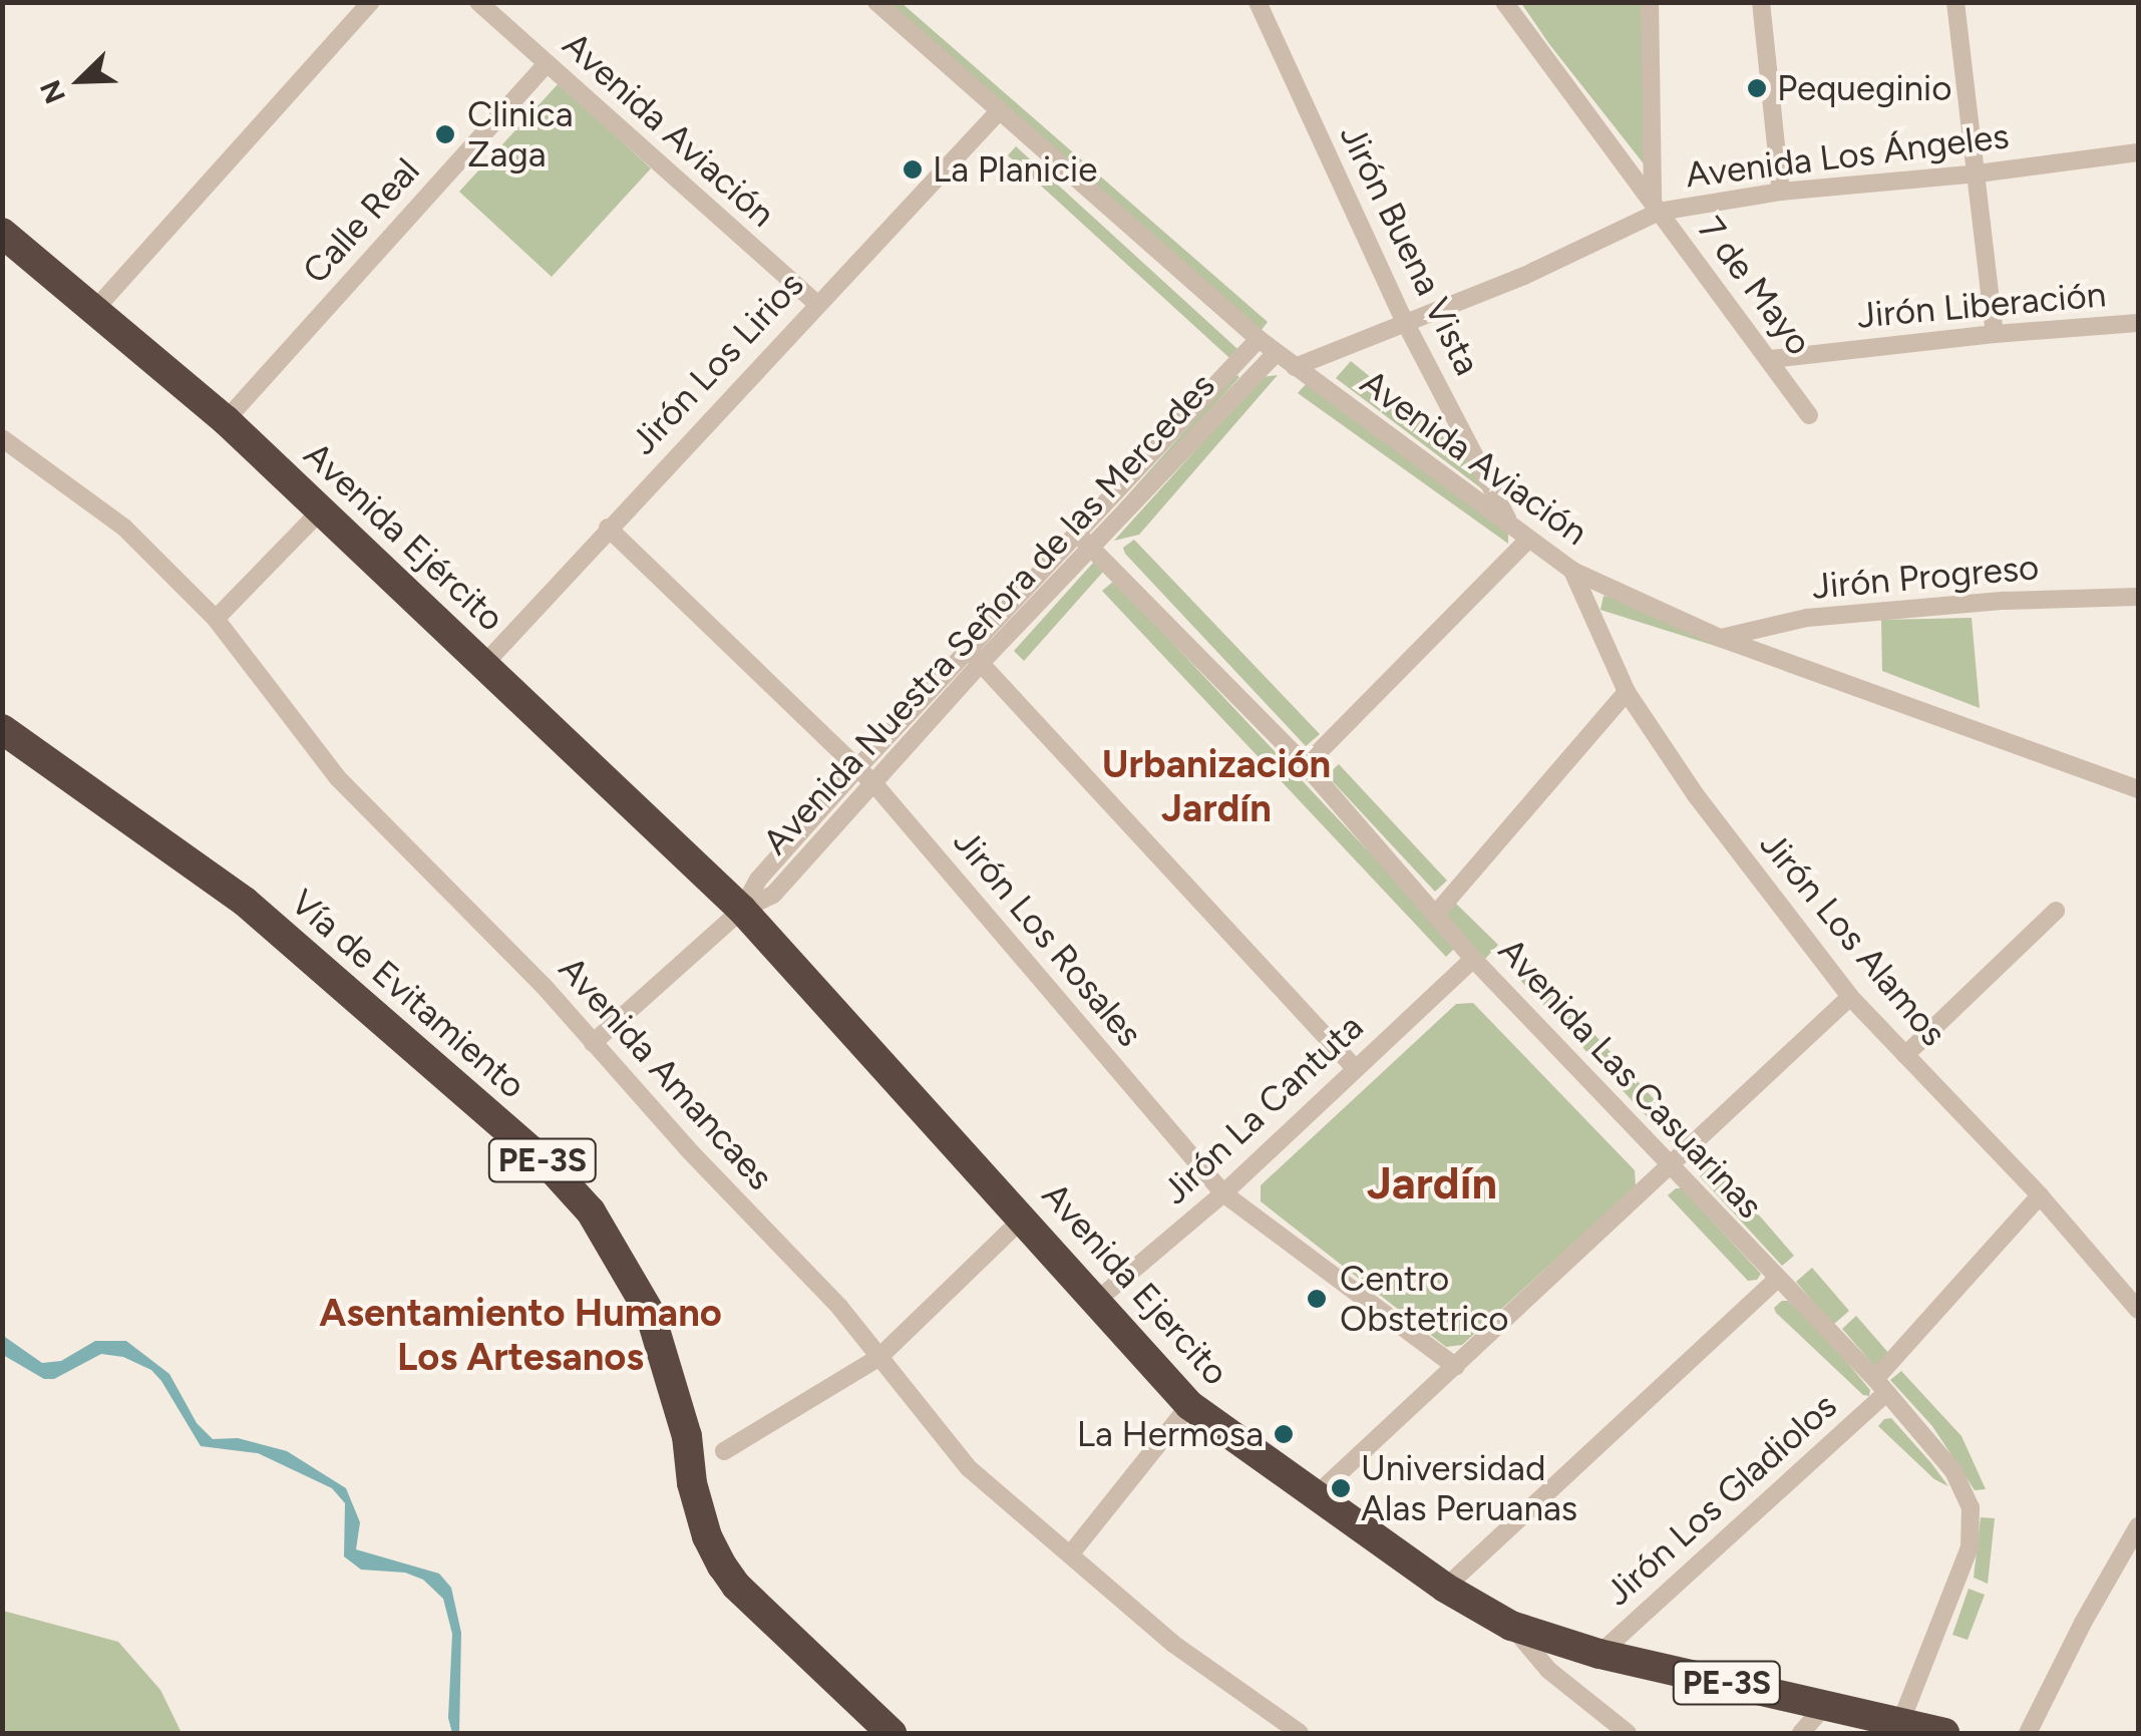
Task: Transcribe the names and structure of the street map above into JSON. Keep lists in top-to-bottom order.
{
  "streets": {
    "highway": [
      "Avenida Ejército",
      "Vía de Evitamiento",
      "PE-3S",
      "Avenida Ejercito"
    ],
    "street": [
      "Avenida Aviación",
      "Avenida Los Ángeles",
      "Calle Real",
      "Jirón Buena Vista",
      "7 de Mayo",
      "Jirón Liberación",
      "Jirón Los Lirios",
      "Jirón Progreso",
      "Avenida Nuestra Señora de las Mercedes",
      "Jirón Los Rosales",
      "Jirón Los Alamos",
      "Avenida Amancaes",
      "Avenida Las Casuarinas",
      "Jirón La Cantuta",
      "Jirón Los Gladiolos"
    ]
  },
  "crossings": [
    ["Avenida Aviación", "Avenida Los Ángeles"],
    ["Avenida Aviación", "Calle Real"],
    ["Avenida Aviación", "Jirón Buena Vista"],
    ["Avenida Aviación", "Jirón Los Lirios"],
    ["Avenida Aviación", "Jirón Progreso"],
    ["Avenida Aviación", "Avenida Nuestra Señora de las Mercedes"],
    ["Avenida Aviación", "Jirón Los Alamos"],
    ["Avenida Los Ángeles", "Jirón Buena Vista"],
    ["Avenida Los Ángeles", "7 de Mayo"],
    ["Calle Real", "Avenida Ejército"],
    ["7 de Mayo", "Jirón Liberación"],
    ["Jirón Los Lirios", "Avenida Ejército"],
    ["Jirón Los Lirios", "Jirón Los Rosales"],
    ["Avenida Ejército", "Avenida Nuestra Señora de las Mercedes"],
    ["Avenida Ejército", "Avenida Ejercito"],
    ["Avenida Nuestra Señora de las Mercedes", "Jirón Los Rosales"],
    ["Avenida Nuestra Señora de las Mercedes", "Avenida Amancaes"],
    ["Avenida Nuestra Señora de las Mercedes", "Avenida Las Casuarinas"],
    ["Avenida Nuestra Señora de las Mercedes", "Avenida Ejercito"],
    ["Jirón Los Rosales", "Jirón La Cantuta"],
    ["Jirón Los Alamos", "Jirón Los Gladiolos"],
    ["Avenida Las Casuarinas", "Jirón La Cantuta"],
    ["Avenida Las Casuarinas", "Avenida Ejercito"],
    ["Avenida Las Casuarinas", "Jirón Los Gladiolos"],
    ["Jirón La Cantuta", "Avenida Ejercito"],
    ["Avenida Ejercito", "Jirón Los Gladiolos"]
  ],
  "districts": ["Urbanización Jardín", "Jardín", "Asentamiento Humano Los Artesanos"],
  "places": [
    "Pequeginio",
    "Clinica Zaga",
    "La Planicie",
    "Centro Obstetrico",
    "La Hermosa",
    "Universidad Alas Peruanas"
  ],
  "north": "bottom left"
}
